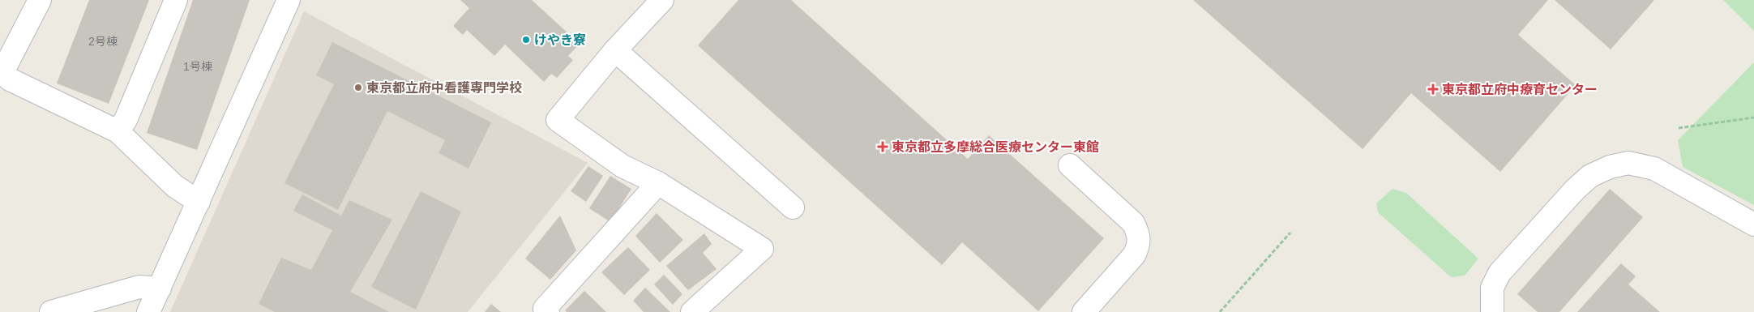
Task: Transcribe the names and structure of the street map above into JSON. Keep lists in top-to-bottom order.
{
  "places": {
    "other": ["けやき寮", "東京都立府中看護専門学校"],
    "health": ["東京都立府中療育センター", "東京都立多摩総合医療センター東館"]
  },
  "house_numbers": ["2号棟", "1号棟"]
}
